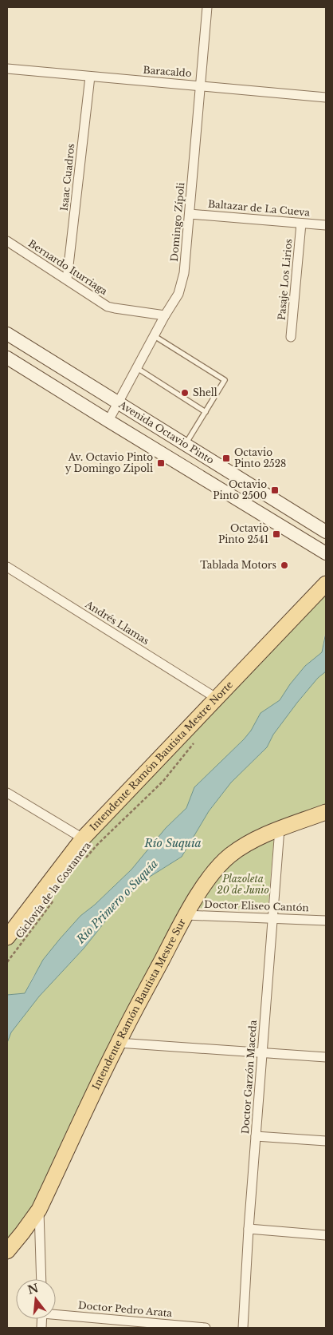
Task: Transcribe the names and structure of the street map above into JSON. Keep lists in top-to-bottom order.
{
  "streets": {
    "main road": ["Avenida Octavio Pinto", "Intendente Ramón Bautista Mestre Norte", "Intendente Ramón Bautista Mestre Sur"],
    "street": [
      "Baracaldo",
      "Isaac Cuadros",
      "Baltazar de La Cueva",
      "Domingo Zípoli",
      "Bernardo Iturriaga",
      "Pasaje Los Lirios",
      "Andrés Llamas",
      "Doctor Eliseo Cantón",
      "Doctor Garzón Maceda",
      "Doctor Pedro Arata"
    ],
    "path": ["Ciclovía de la Costanera"]
  },
  "crossings": [
    ["Baracaldo", "Isaac Cuadros"],
    ["Baracaldo", "Domingo Zípoli"],
    ["Isaac Cuadros", "Bernardo Iturriaga"],
    ["Baltazar de La Cueva", "Domingo Zípoli"],
    ["Baltazar de La Cueva", "Pasaje Los Lirios"],
    ["Domingo Zípoli", "Bernardo Iturriaga"],
    ["Domingo Zípoli", "Avenida Octavio Pinto"],
    ["Andrés Llamas", "Intendente Ramón Bautista Mestre Norte"],
    ["Doctor Eliseo Cantón", "Intendente Ramón Bautista Mestre Sur"],
    ["Doctor Eliseo Cantón", "Doctor Garzón Maceda"],
    ["Intendente Ramón Bautista Mestre Sur", "Doctor Garzón Maceda"]
  ],
  "water": ["Río Suquía", "Río Primero o Suquía"],
  "parks": ["Plazoleta 20 de Junio"],
  "places": {
    "other": ["Shell", "Tablada Motors"],
    "transit": [
      "Octavio Pinto 2528",
      "Av. Octavio Pinto y Domingo Zipoli",
      "Octavio Pinto 2500",
      "Octavio Pinto 2541"
    ]
  },
  "north": "top"
}
